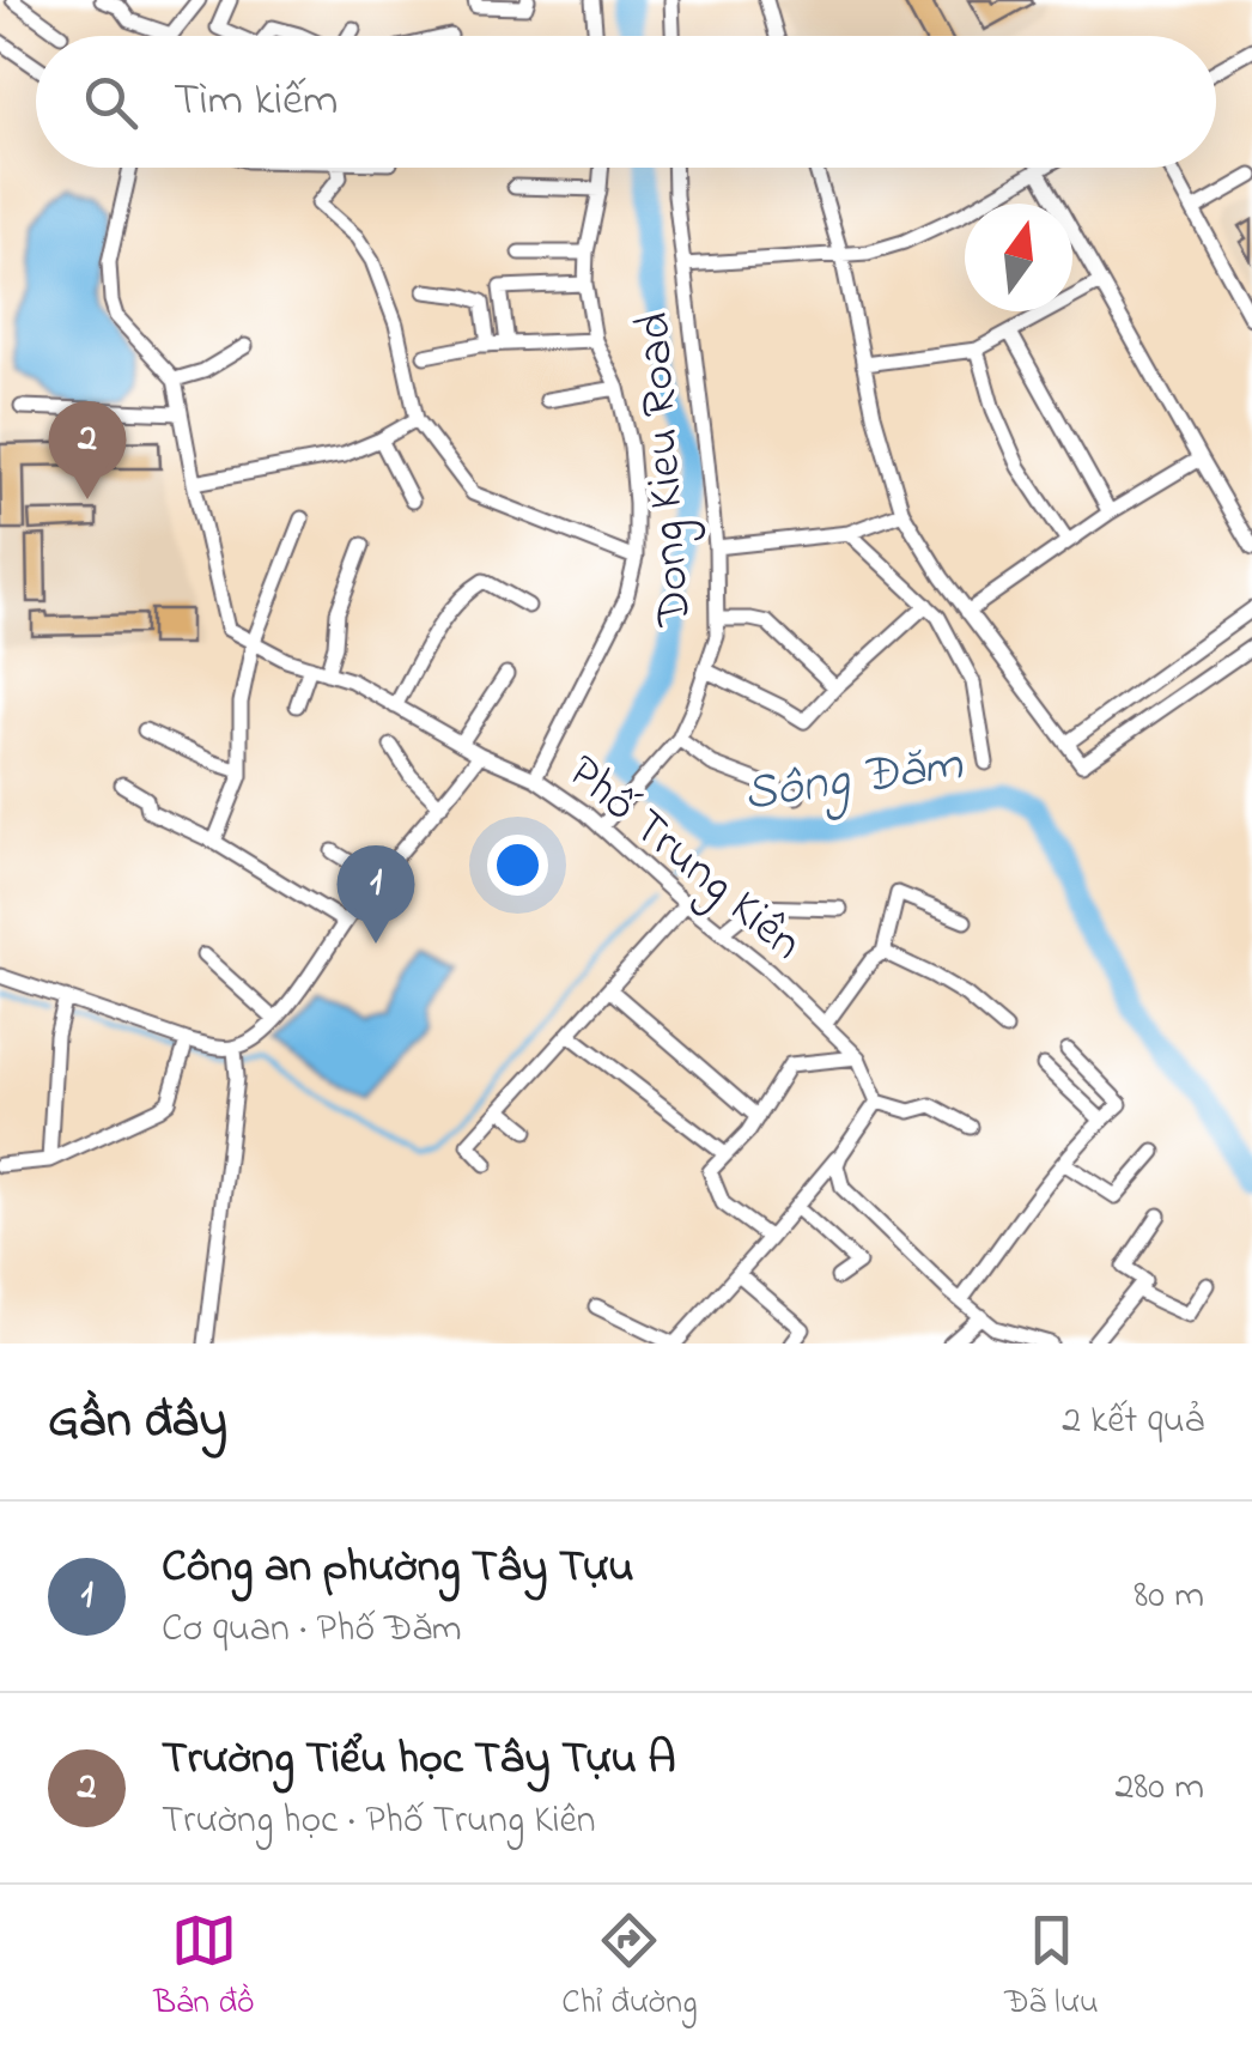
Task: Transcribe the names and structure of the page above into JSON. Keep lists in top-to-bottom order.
{
  "streets": {
    "street": ["Dong Kieu Road", "Phố Trung Kiên"]
  },
  "crossings": [
    ["Dong Kieu Road", "Phố Trung Kiên"]
  ],
  "water": ["Sông Đăm"],
  "north": "top",
  "page": {
    "search": "Tìm kiếm",
    "pins": ["2", "1"],
    "heading": ["Gần đây", "2 kết quả"],
    "list": [
      {
        "mark": "1",
        "name": "Công an phường Tây Tựu",
        "note": "Cơ quan · Phố Đăm",
        "value": "80 m"
      },
      {
        "mark": "2",
        "name": "Trường Tiểu học Tây Tựu A",
        "note": "Trường học · Phố Trung Kiên",
        "value": "280 m"
      }
    ],
    "nav": ["Bản đồ", "Chỉ đường", "Đã lưu"]
  }
}
